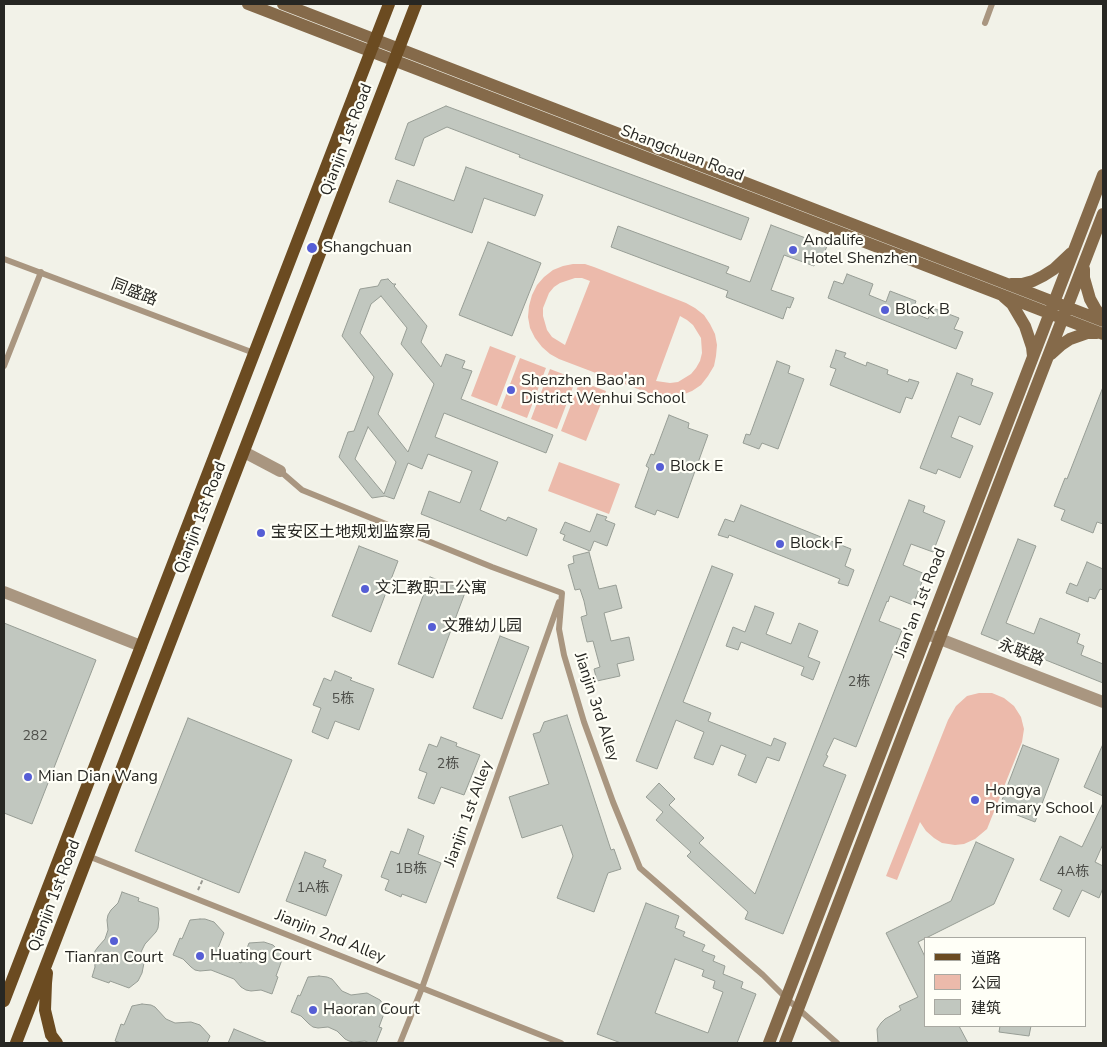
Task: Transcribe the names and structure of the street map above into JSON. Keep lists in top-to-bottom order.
{
  "streets": {
    "main road": ["Qianjin 1st Road", "Shangchuan Road", "Jian'an 1st Road"],
    "street": ["永联路"],
    "lane": [
      "同盛路",
      "Jianjin 3rd Alley",
      "Jianjin 1st Alley",
      "Jianjin 2nd Alley"
    ]
  },
  "crossings": [
    ["Qianjin 1st Road", "Shangchuan Road"],
    ["Qianjin 1st Road", "同盛路"],
    ["Qianjin 1st Road", "Jianjin 2nd Alley"],
    ["Shangchuan Road", "Jian'an 1st Road"],
    ["Jian'an 1st Road", "永联路"],
    ["Jian'an 1st Road", "Jianjin 3rd Alley"],
    ["Jianjin 3rd Alley", "Jianjin 1st Alley"],
    ["Jianjin 1st Alley", "Jianjin 2nd Alley"]
  ],
  "places": [
    "Shangchuan",
    "Andalife Hotel Shenzhen",
    "Block B",
    "Shenzhen Bao'an District Wenhui School",
    "Block E",
    "宝安区土地规划监察局",
    "Block F",
    "文汇教职工公寓",
    "文雅幼儿园",
    "Mian Dian Wang",
    "Hongya Primary School",
    "Tianran Court",
    "Huating Court",
    "Haoran Court"
  ],
  "house_numbers": [
    "2栋",
    "5栋",
    "282",
    "2栋",
    "1B栋",
    "4A栋",
    "1A栋"
  ],
  "legend": ["道路", "公园", "建筑"]
}
